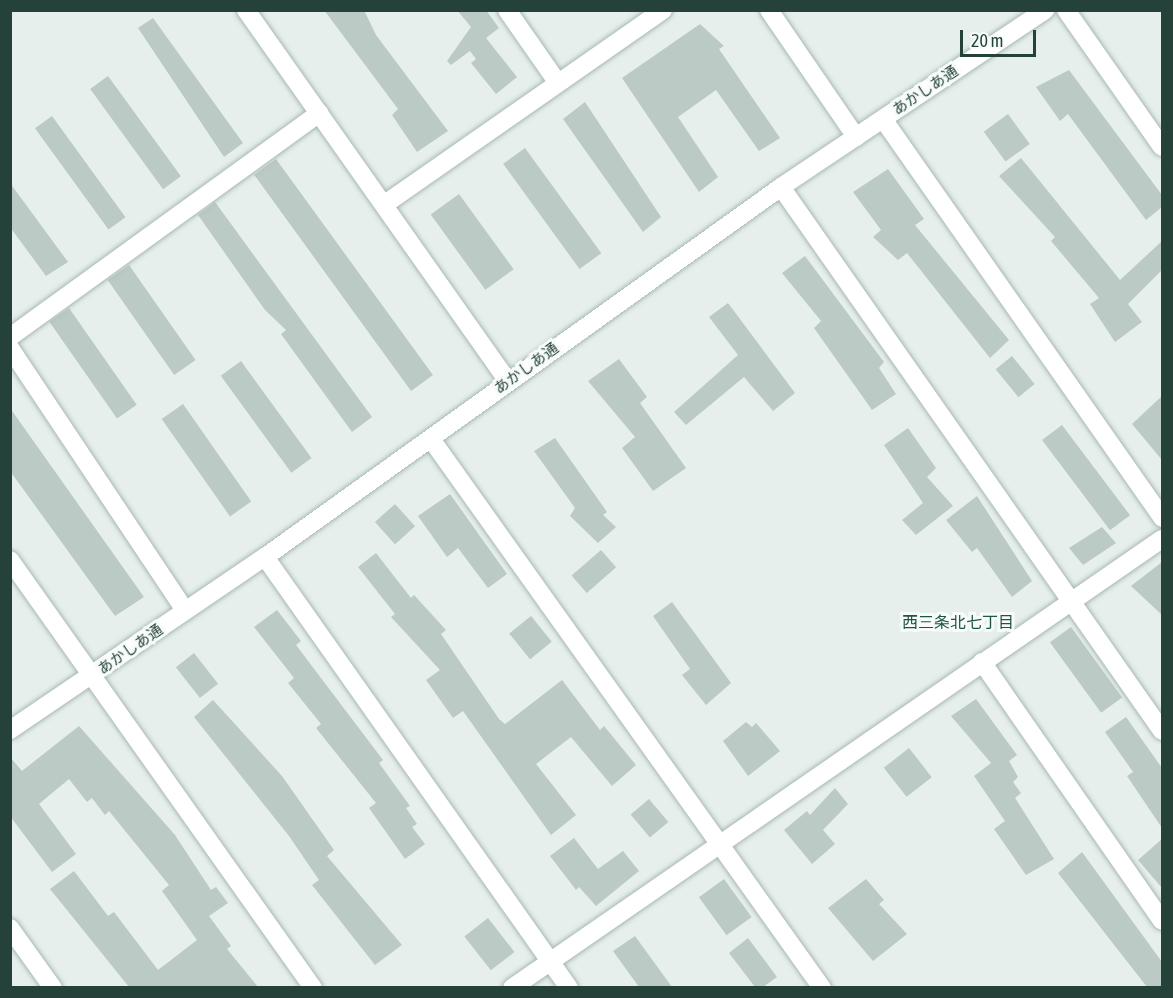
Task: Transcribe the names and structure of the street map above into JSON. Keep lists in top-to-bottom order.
{
  "streets": {
    "street": ["あかしあ通"]
  },
  "districts": ["西三条北七丁目"],
  "scale_bar": "20 m"
}
